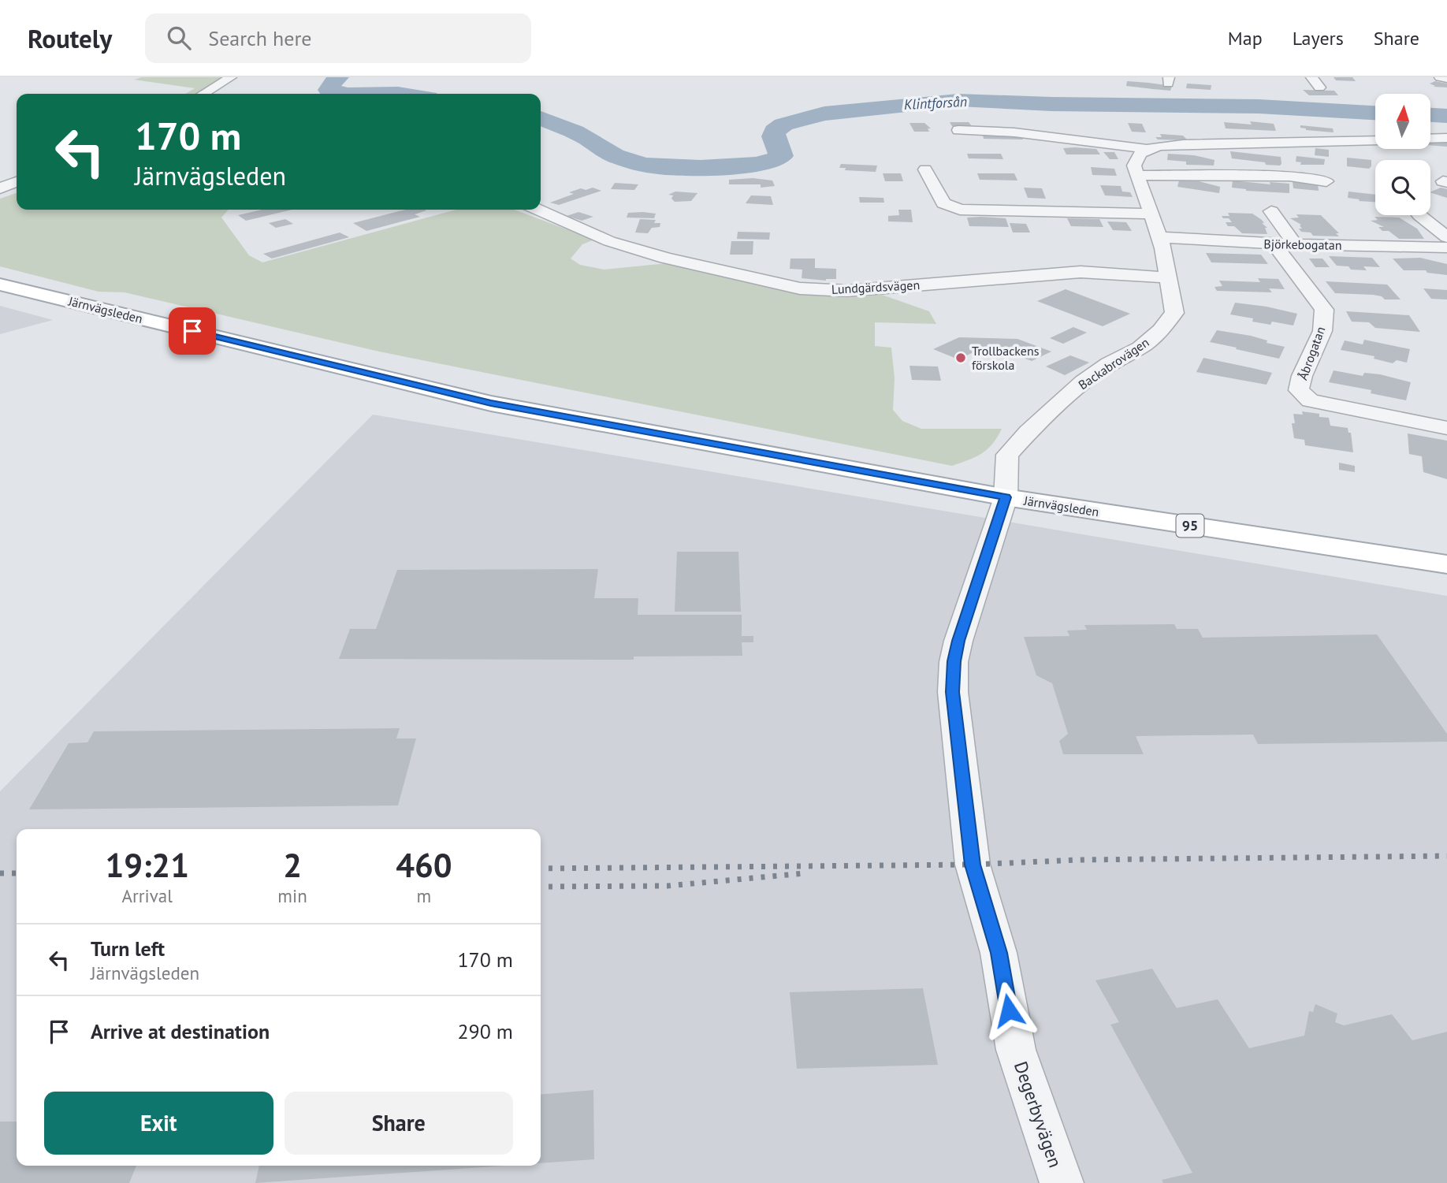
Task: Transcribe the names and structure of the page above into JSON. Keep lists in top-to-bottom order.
{
  "streets": {
    "main road": ["Järnvägsleden", "95"],
    "street": [
      "Björkebogatan",
      "Lundgärdsvägen",
      "Åbrogatan",
      "Backabrovägen",
      "Degerbyvägen"
    ]
  },
  "crossings": [
    ["Björkebogatan", "Åbrogatan"],
    ["Björkebogatan", "Backabrovägen"],
    ["Lundgärdsvägen", "Backabrovägen"],
    ["Järnvägsleden", "Backabrovägen"],
    ["Järnvägsleden", "Degerbyvägen"],
    ["Backabrovägen", "Degerbyvägen"]
  ],
  "water": ["Klintforsån"],
  "places": ["Trollbackens förskola"],
  "north": "top",
  "page": {
    "header": "Routely",
    "search": "Search here",
    "nav": ["Map", "Layers", "Share"],
    "turn": ["170 m", "Järnvägsleden"],
    "eta": [
      "19:21",
      "Arrival",
      "2",
      "min",
      "460",
      "m"
    ],
    "list": [
      {
        "name": "Turn left",
        "note": "Järnvägsleden",
        "value": "170 m"
      },
      {
        "name": "Arrive at destination",
        "value": "290 m"
      }
    ],
    "buttons": ["Exit", "Share"]
  }
}
